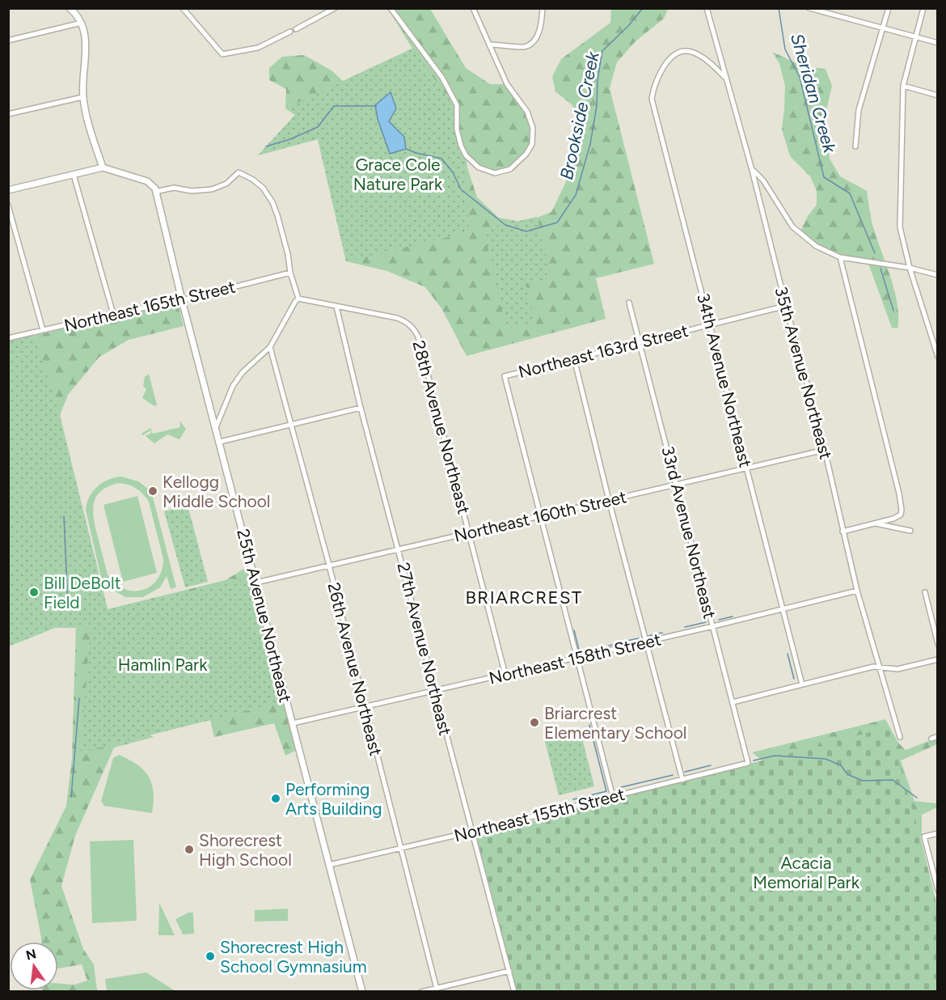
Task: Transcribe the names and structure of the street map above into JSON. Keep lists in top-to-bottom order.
{
  "streets": {
    "street": [
      "Northeast 165th Street",
      "Northeast 163rd Street",
      "35th Avenue Northeast",
      "34th Avenue Northeast",
      "28th Avenue Northeast",
      "Northeast 160th Street",
      "33rd Avenue Northeast",
      "25th Avenue Northeast",
      "27th Avenue Northeast",
      "Northeast 158th Street",
      "26th Avenue Northeast",
      "Northeast 155th Street"
    ]
  },
  "crossings": [
    ["Northeast 165th Street", "25th Avenue Northeast"],
    ["Northeast 163rd Street", "35th Avenue Northeast"],
    ["Northeast 163rd Street", "34th Avenue Northeast"],
    ["Northeast 163rd Street", "Northeast 160th Street"],
    ["Northeast 163rd Street", "33rd Avenue Northeast"],
    ["35th Avenue Northeast", "34th Avenue Northeast"],
    ["35th Avenue Northeast", "Northeast 160th Street"],
    ["35th Avenue Northeast", "Northeast 158th Street"],
    ["34th Avenue Northeast", "Northeast 160th Street"],
    ["34th Avenue Northeast", "Northeast 158th Street"],
    ["28th Avenue Northeast", "Northeast 160th Street"],
    ["28th Avenue Northeast", "27th Avenue Northeast"],
    ["28th Avenue Northeast", "Northeast 158th Street"],
    ["Northeast 160th Street", "33rd Avenue Northeast"],
    ["Northeast 160th Street", "25th Avenue Northeast"],
    ["Northeast 160th Street", "27th Avenue Northeast"],
    ["Northeast 160th Street", "26th Avenue Northeast"],
    ["33rd Avenue Northeast", "Northeast 158th Street"],
    ["33rd Avenue Northeast", "Northeast 155th Street"],
    ["25th Avenue Northeast", "Northeast 158th Street"],
    ["25th Avenue Northeast", "Northeast 155th Street"],
    ["27th Avenue Northeast", "Northeast 158th Street"],
    ["27th Avenue Northeast", "Northeast 155th Street"],
    ["Northeast 158th Street", "26th Avenue Northeast"],
    ["26th Avenue Northeast", "Northeast 155th Street"]
  ],
  "districts": ["BRIARCREST"],
  "water": ["Sheridan Creek", "Brookside Creek"],
  "parks": ["Grace Cole Nature Park", "Hamlin Park", "Acacia Memorial Park"],
  "places": [
    "Kellogg Middle School",
    "Bill DeBolt Field",
    "Briarcrest Elementary School",
    "Performing Arts Building",
    "Shorecrest High School",
    "Shorecrest High School Gymnasium"
  ],
  "north": "top"
}
